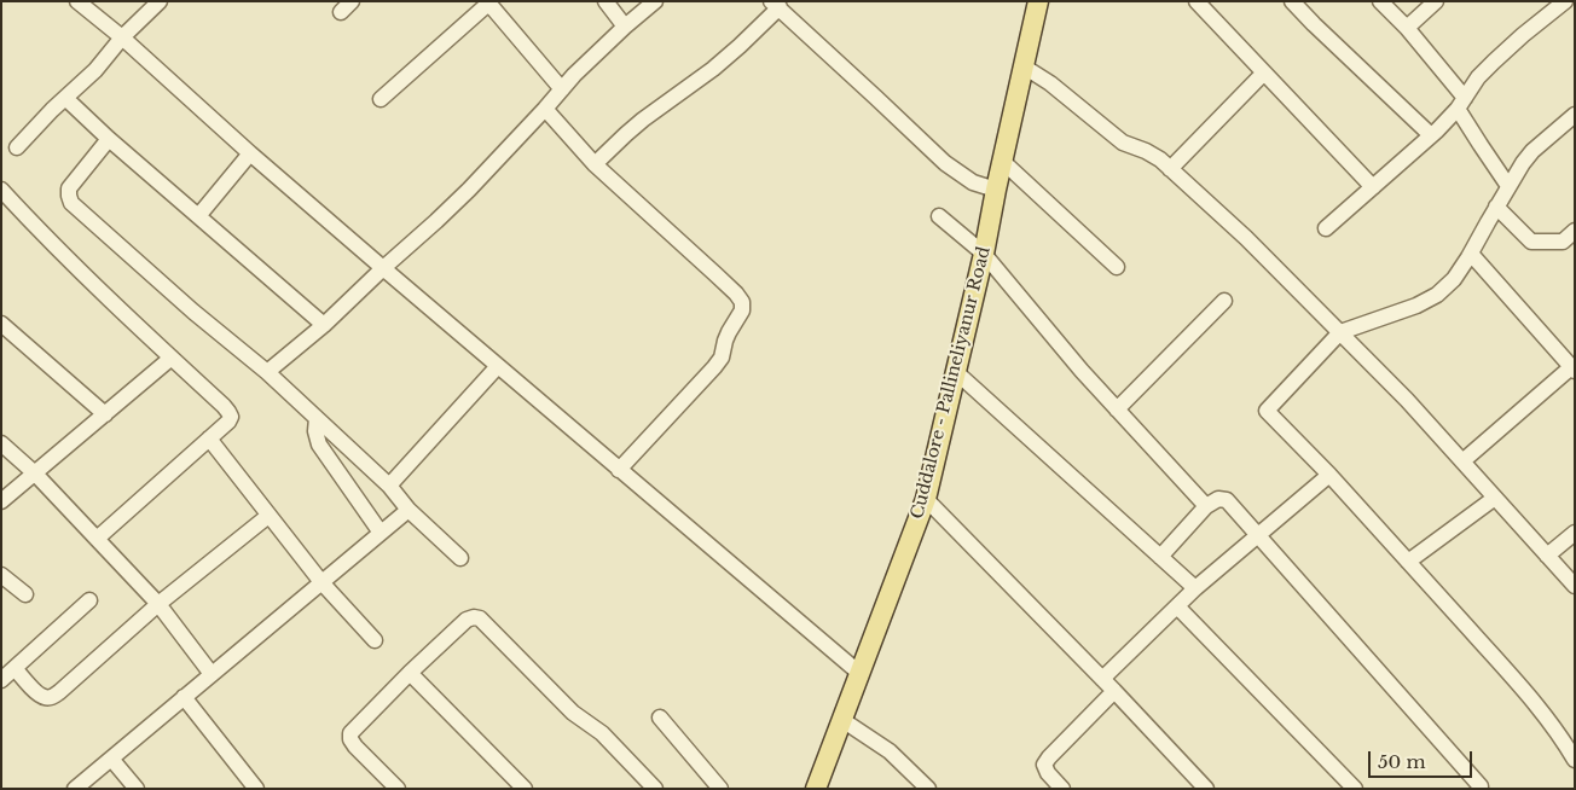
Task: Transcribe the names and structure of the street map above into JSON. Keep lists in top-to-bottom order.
{
  "streets": {
    "main road": ["Cuddalore - Pallineliyanur Road"]
  },
  "scale_bar": "50 m"
}
